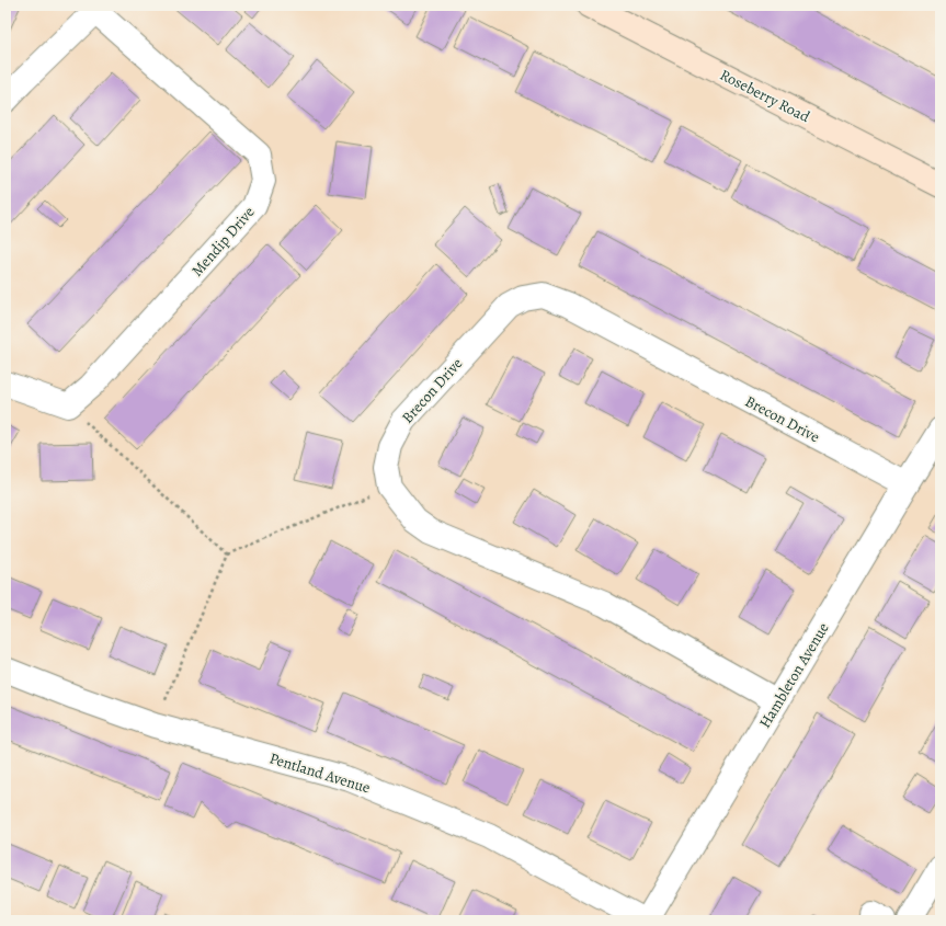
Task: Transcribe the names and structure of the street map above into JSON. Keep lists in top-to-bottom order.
{
  "streets": {
    "street": [
      "Roseberry Road",
      "Mendip Drive",
      "Brecon Drive",
      "Hambleton Avenue",
      "Pentland Avenue"
    ]
  },
  "crossings": [
    ["Brecon Drive", "Hambleton Avenue"],
    ["Hambleton Avenue", "Pentland Avenue"]
  ]
}
